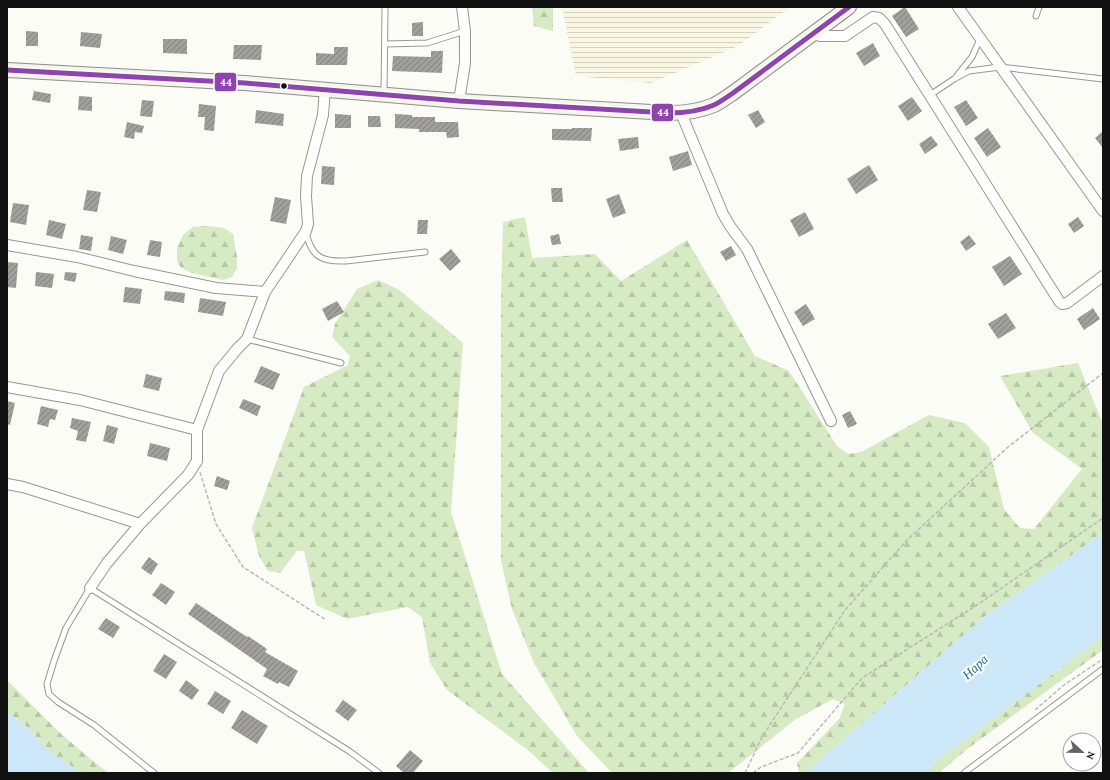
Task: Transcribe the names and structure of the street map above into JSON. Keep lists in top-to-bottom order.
{
  "water": ["Нара"],
  "lines": ["transit line 44"],
  "north": "right"
}
